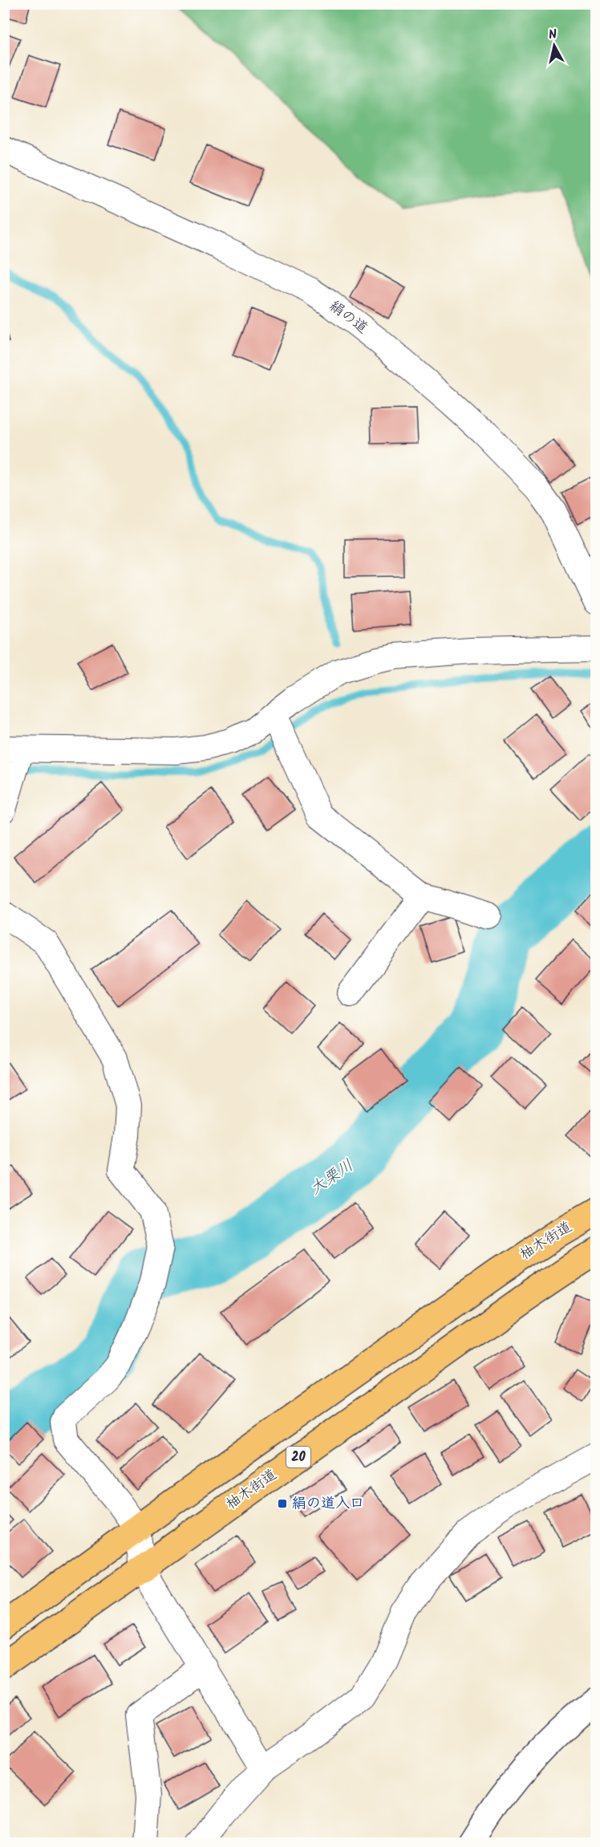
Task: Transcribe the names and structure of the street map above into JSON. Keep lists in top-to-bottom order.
{
  "streets": {
    "main road": ["柚木街道", "20"],
    "street": ["絹の道"]
  },
  "water": ["大栗川"],
  "places": {
    "transit": ["絹の道入口"]
  },
  "north": "top"
}
